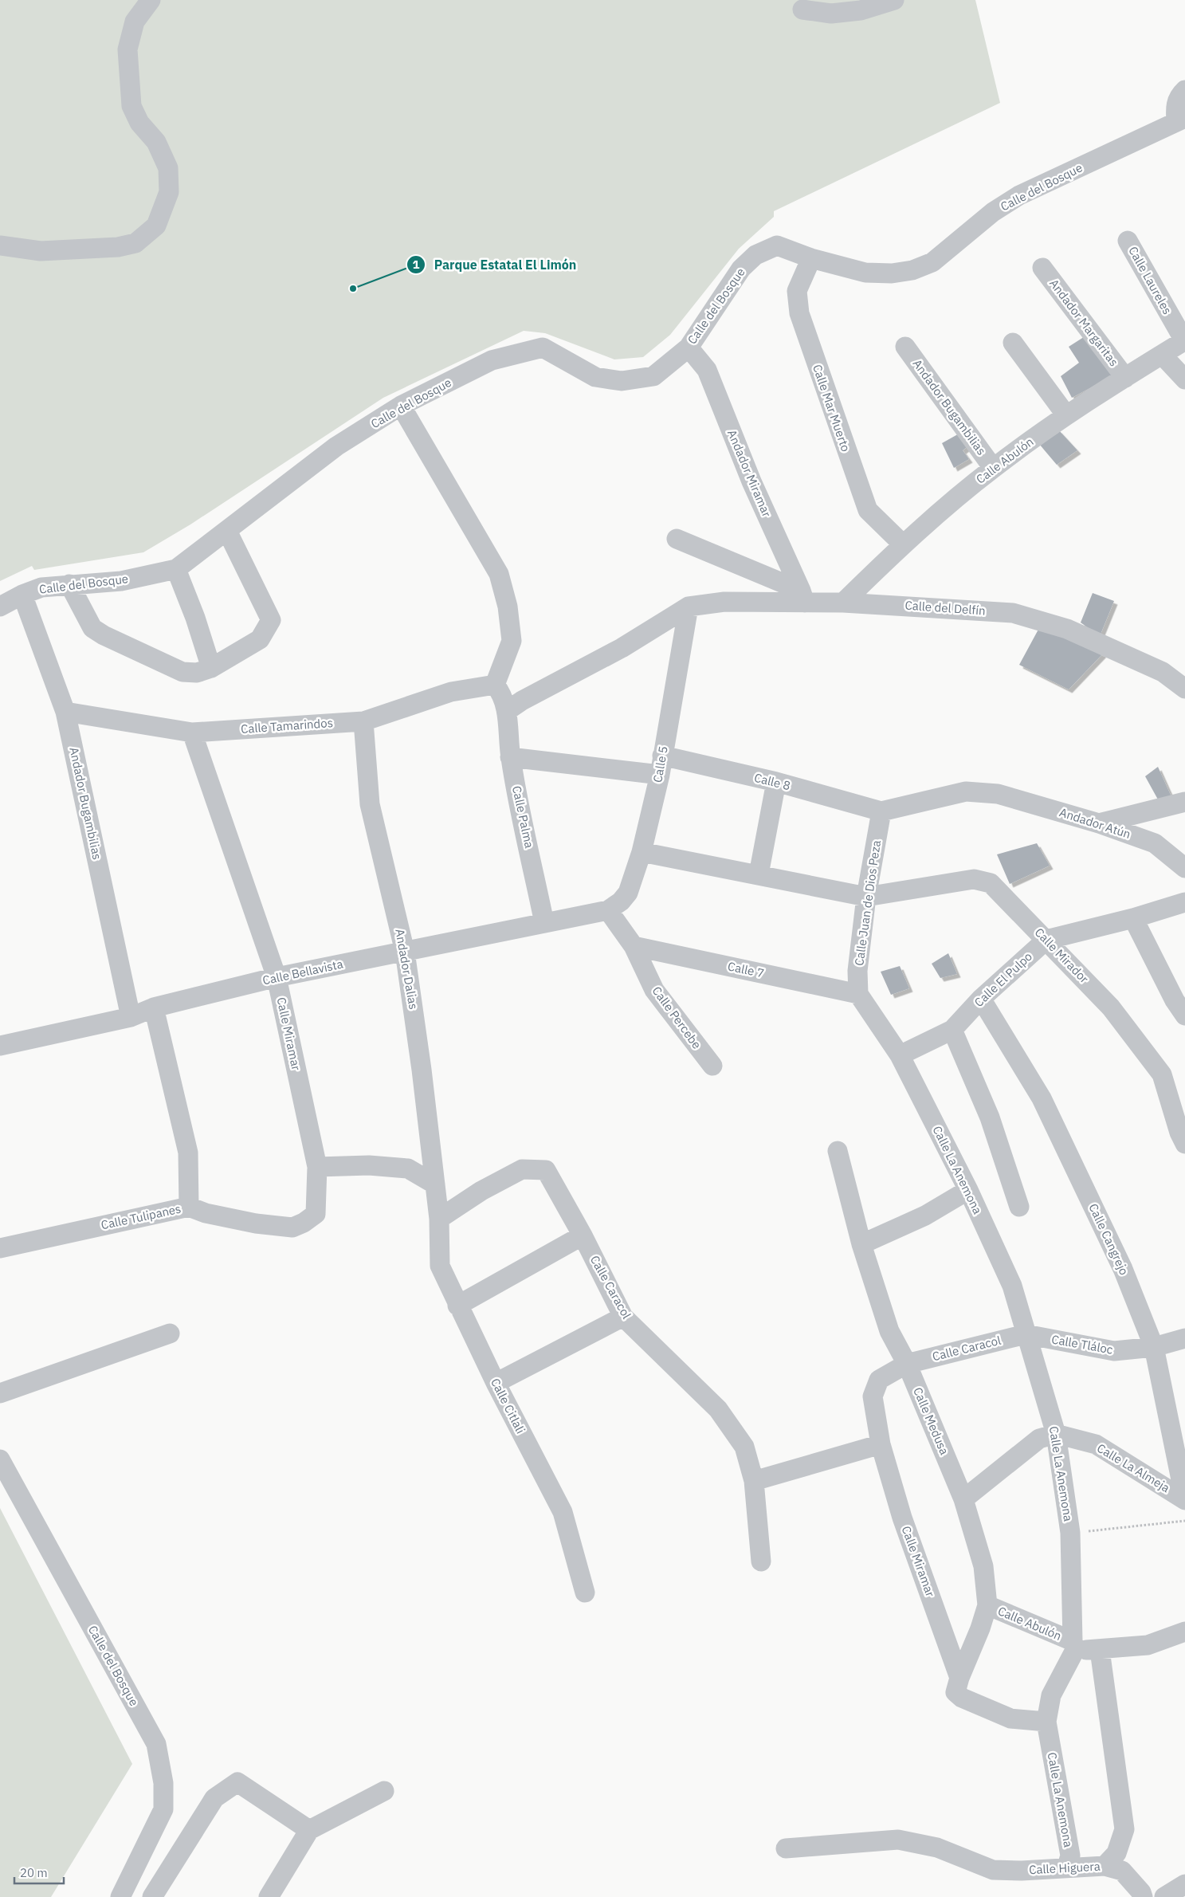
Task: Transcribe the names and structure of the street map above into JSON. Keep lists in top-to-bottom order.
{
  "streets": {
    "street": [
      "Calle del Bosque",
      "Calle Laureles",
      "Andador Margaritas",
      "Andador Bugambilias",
      "Calle Mar Muerto",
      "Calle Abulón",
      "Andador Miramar",
      "Calle del Delfín",
      "Calle Tamarindos",
      "Calle 5",
      "Calle 8",
      "Calle Palma",
      "Andador Atún",
      "Calle Juan de Dios Peza",
      "Calle Mirador",
      "Andador Dalias",
      "Calle 7",
      "Calle Bellavista",
      "Calle El Pulpo",
      "Calle Percebe",
      "Calle Miramar",
      "Calle La Anemona",
      "Calle Tulipanes",
      "Calle Cangrejo",
      "Calle Caracol",
      "Calle Tláloc",
      "Calle Citlali",
      "Calle Medusa",
      "Calle La Almeja",
      "Calle Higuera"
    ]
  },
  "crossings": [
    ["Calle del Bosque", "Andador Bugambilias"],
    ["Calle del Bosque", "Calle Mar Muerto"],
    ["Calle del Bosque", "Andador Miramar"],
    ["Calle Laureles", "Calle Abulón"],
    ["Andador Margaritas", "Calle Abulón"],
    ["Andador Bugambilias", "Calle Abulón"],
    ["Andador Bugambilias", "Calle Tamarindos"],
    ["Andador Bugambilias", "Calle Bellavista"],
    ["Calle Mar Muerto", "Calle Abulón"],
    ["Calle Abulón", "Calle del Delfín"],
    ["Calle Abulón", "Calle La Anemona"],
    ["Calle Abulón", "Calle Medusa"],
    ["Andador Miramar", "Calle del Delfín"],
    ["Calle del Delfín", "Calle 5"],
    ["Calle Tamarindos", "Calle Palma"],
    ["Calle Tamarindos", "Andador Dalias"],
    ["Calle Tamarindos", "Calle Miramar"],
    ["Calle 5", "Calle 8"],
    ["Calle 5", "Calle Bellavista"],
    ["Calle 5", "Calle Percebe"],
    ["Calle 8", "Calle Palma"],
    ["Calle 8", "Andador Atún"],
    ["Calle 8", "Calle Juan de Dios Peza"],
    ["Calle Palma", "Calle Bellavista"],
    ["Andador Atún", "Calle Juan de Dios Peza"],
    ["Calle Juan de Dios Peza", "Calle Mirador"],
    ["Calle Juan de Dios Peza", "Calle 7"],
    ["Calle Mirador", "Calle El Pulpo"],
    ["Andador Dalias", "Calle Bellavista"],
    ["Andador Dalias", "Calle Caracol"],
    ["Andador Dalias", "Calle Citlali"],
    ["Calle 7", "Calle Percebe"],
    ["Calle Bellavista", "Calle Percebe"],
    ["Calle Bellavista", "Calle Miramar"],
    ["Calle El Pulpo", "Calle La Anemona"],
    ["Calle El Pulpo", "Calle Cangrejo"],
    ["Calle Miramar", "Calle Tulipanes"],
    ["Calle Miramar", "Calle Caracol"],
    ["Calle Miramar", "Calle Medusa"],
    ["Calle La Anemona", "Calle Caracol"],
    ["Calle La Anemona", "Calle Tláloc"],
    ["Calle La Anemona", "Calle La Almeja"],
    ["Calle La Anemona", "Calle Higuera"],
    ["Calle Cangrejo", "Calle Tláloc"],
    ["Calle Cangrejo", "Calle La Almeja"],
    ["Calle Caracol", "Calle Tláloc"],
    ["Calle Caracol", "Calle Citlali"],
    ["Calle Caracol", "Calle Medusa"]
  ],
  "places": ["Parque Estatal El Limón"],
  "scale_bar": "20 m"
}
